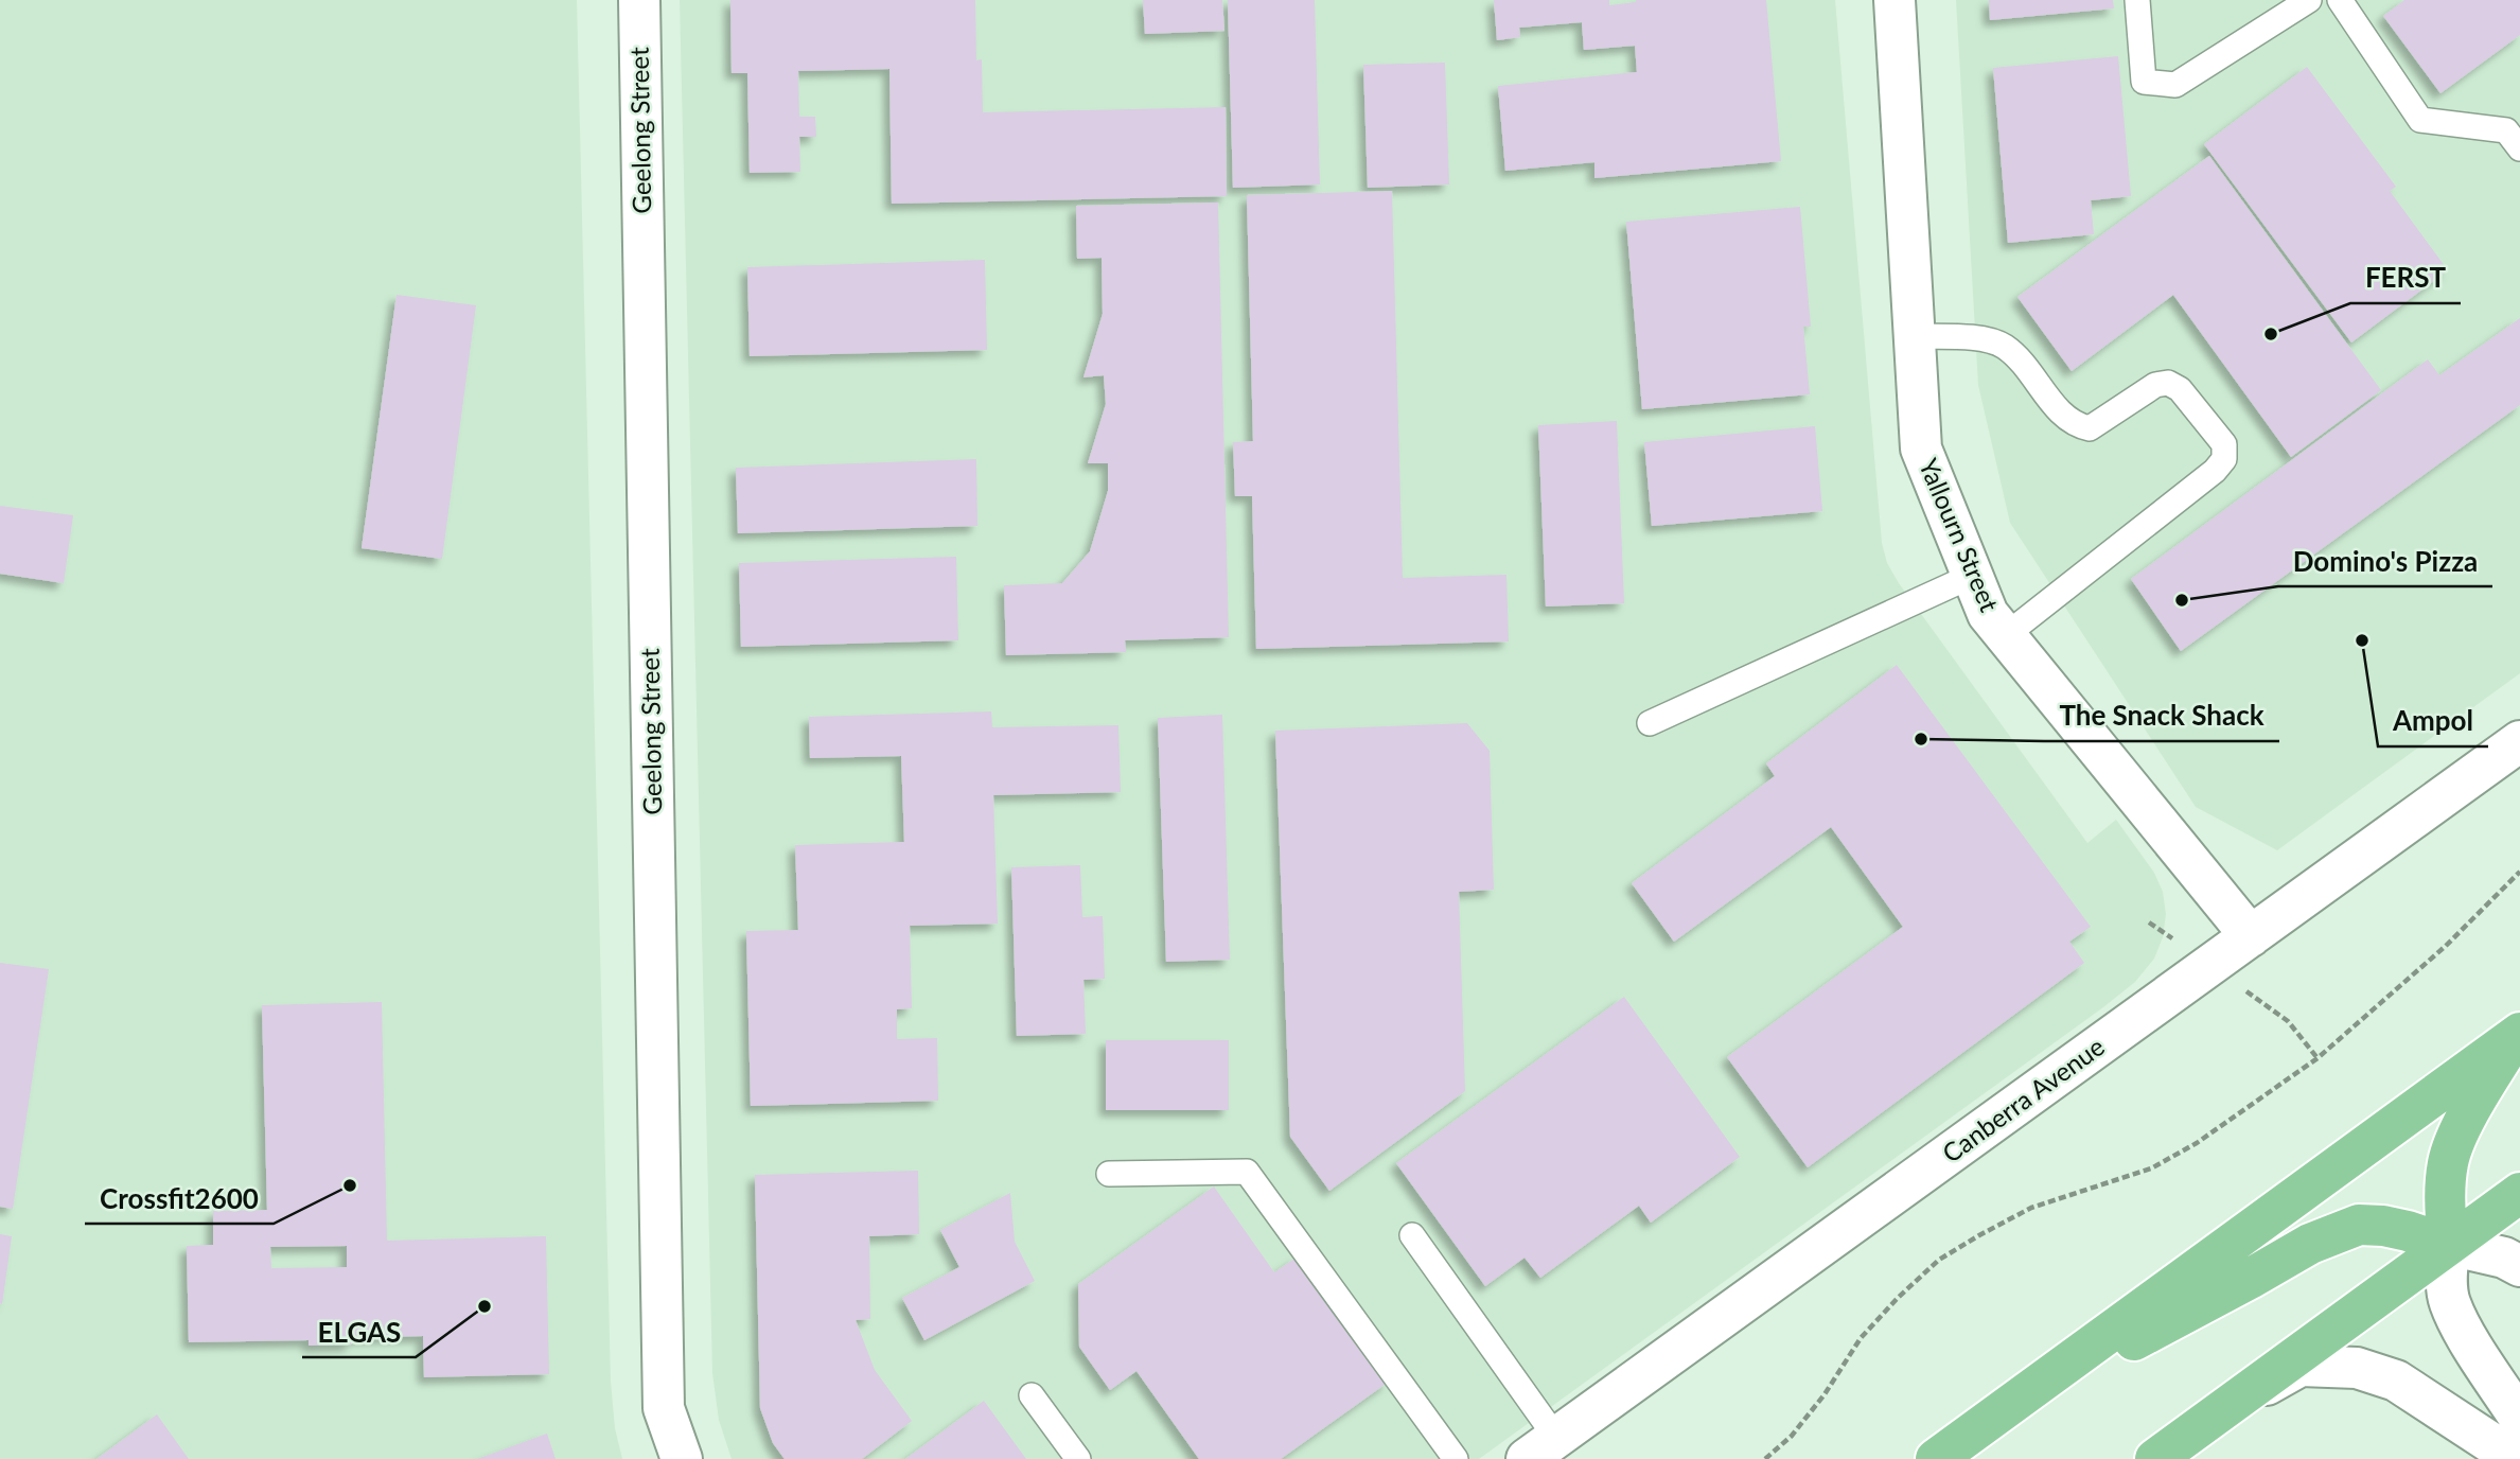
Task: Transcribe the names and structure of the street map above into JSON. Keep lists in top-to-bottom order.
{
  "streets": {
    "street": ["Geelong Street", "Yallourn Street", "Canberra Avenue"]
  },
  "crossings": [
    ["Yallourn Street", "Canberra Avenue"]
  ],
  "places": [
    "FERST",
    "Domino's Pizza",
    "Ampol",
    "The Snack Shack",
    "Crossfit2600",
    "ELGAS"
  ]
}
